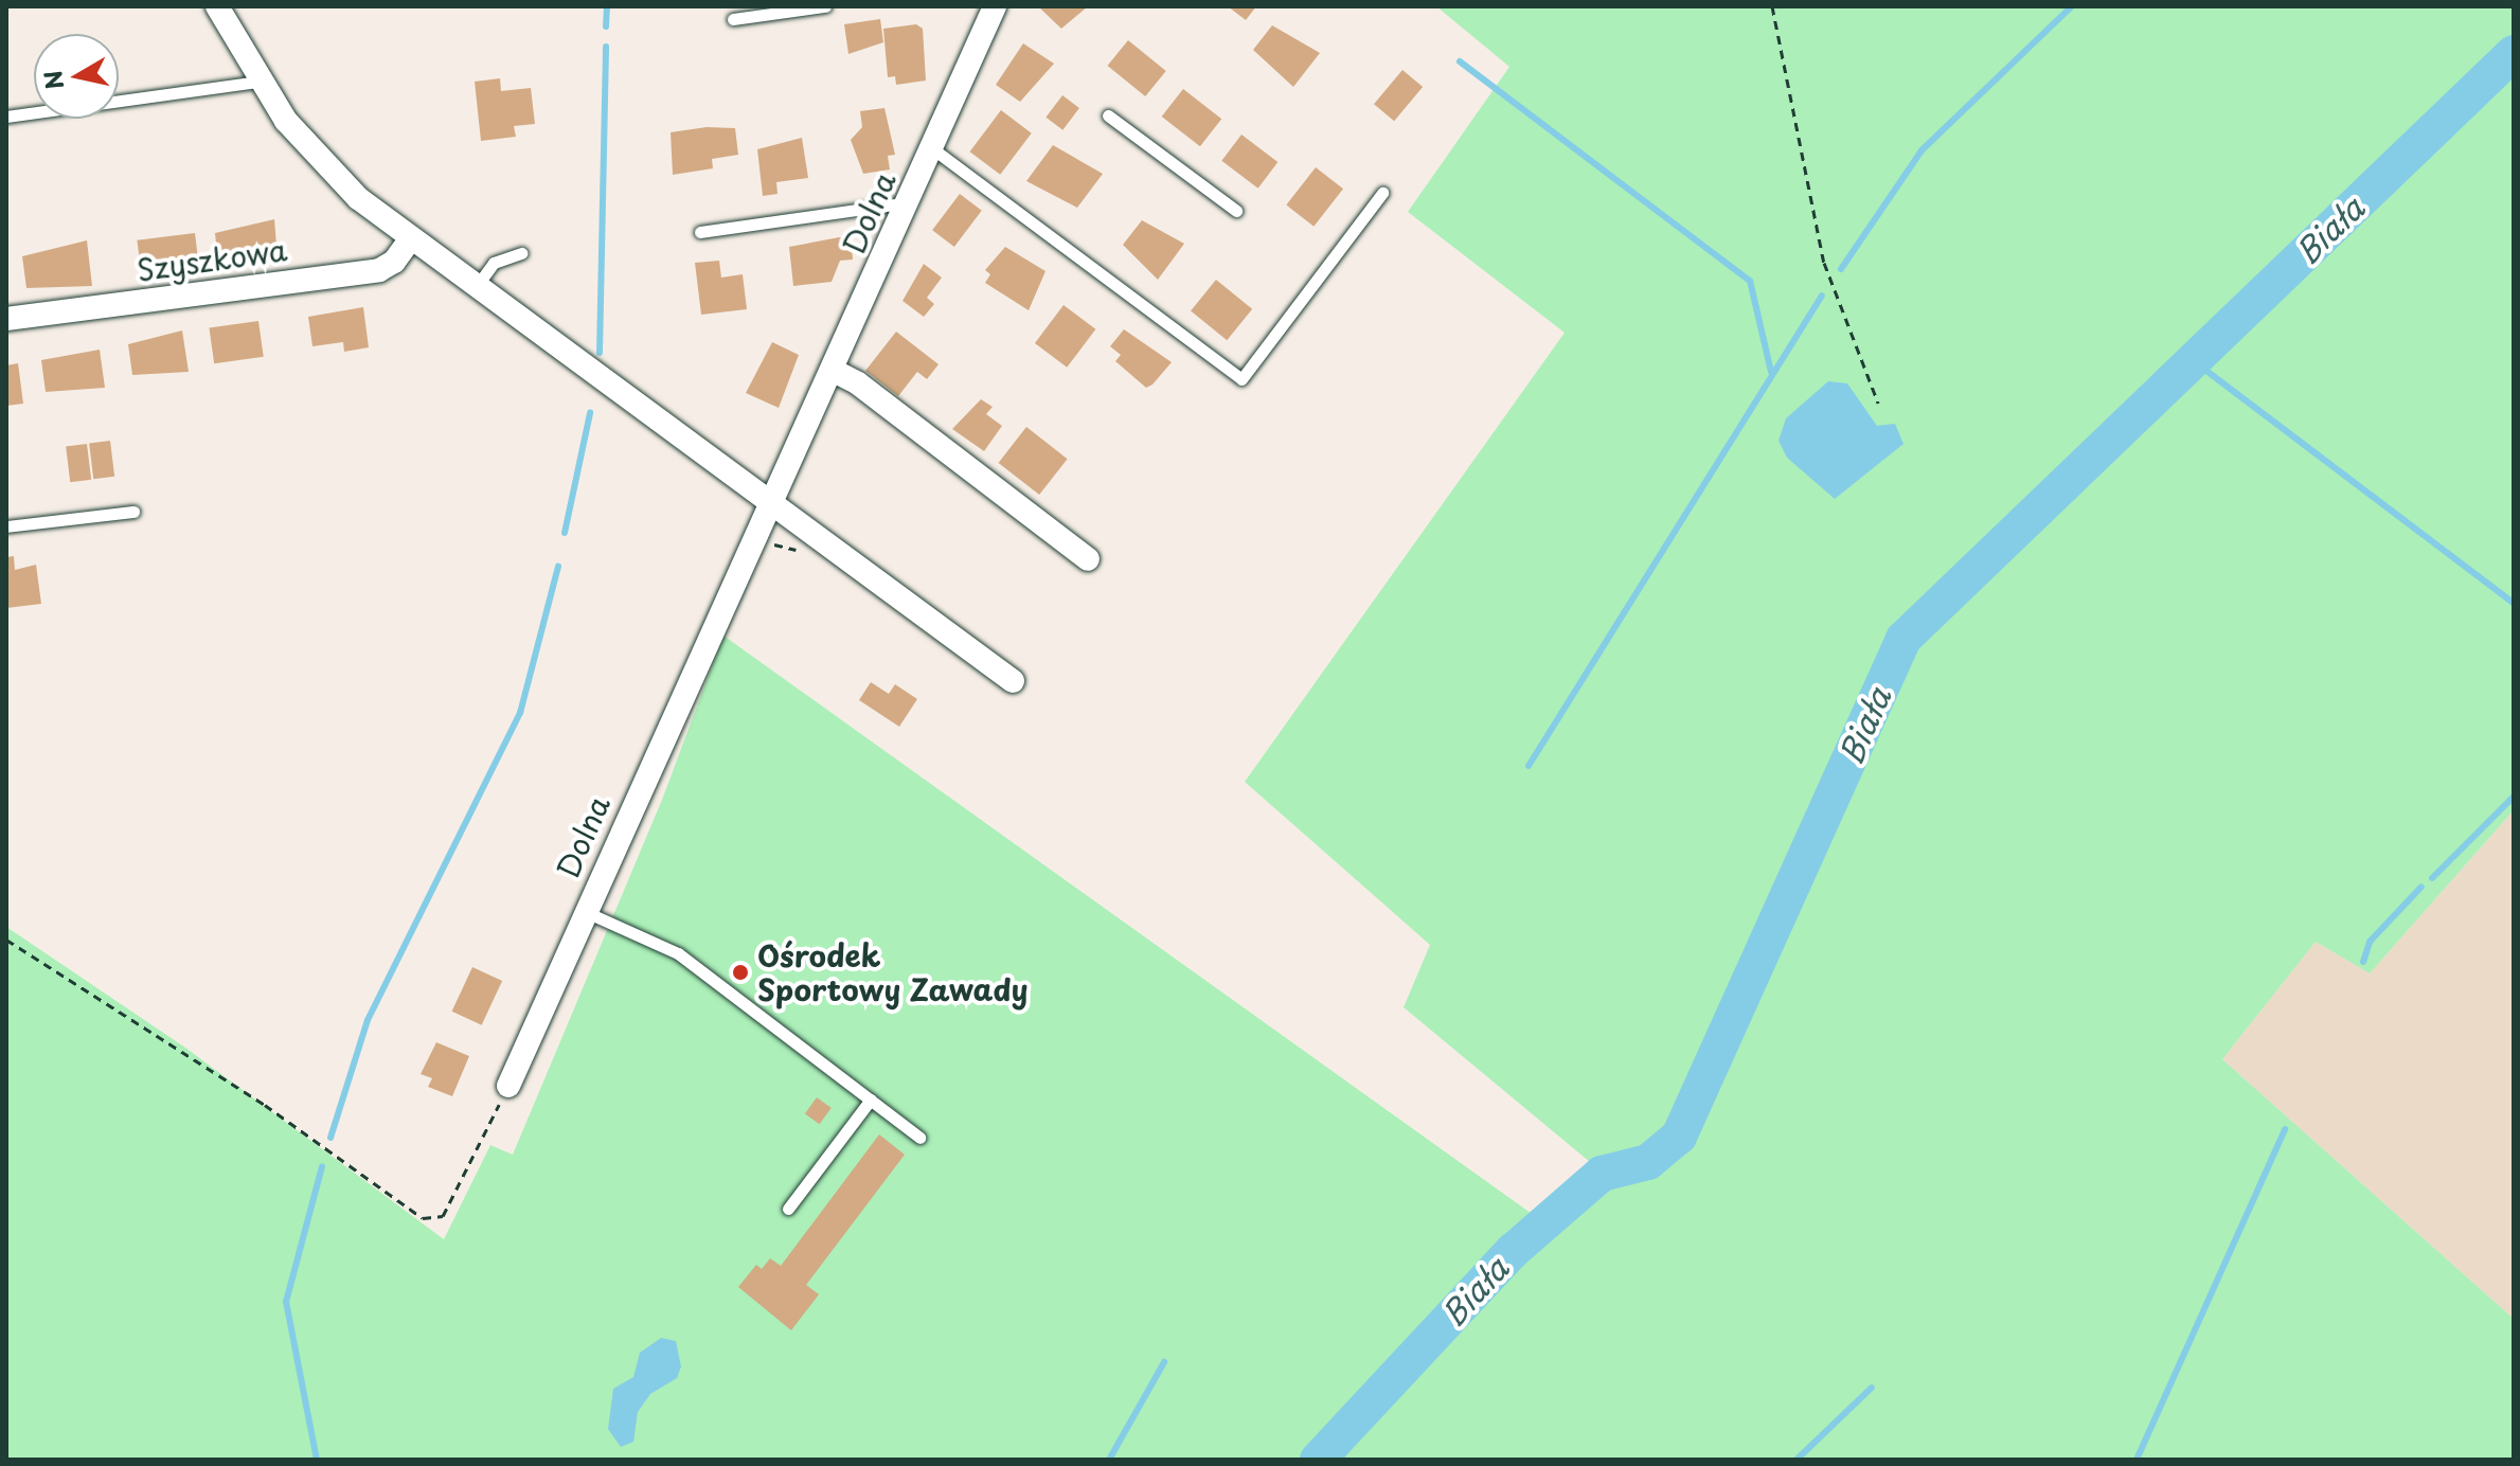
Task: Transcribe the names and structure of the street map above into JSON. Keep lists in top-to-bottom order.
{
  "streets": {
    "street": ["Dolna", "Szyszkowa"]
  },
  "water": ["Biała"],
  "places": ["Ośrodek Sportowy Zawady"],
  "north": "left"
}
